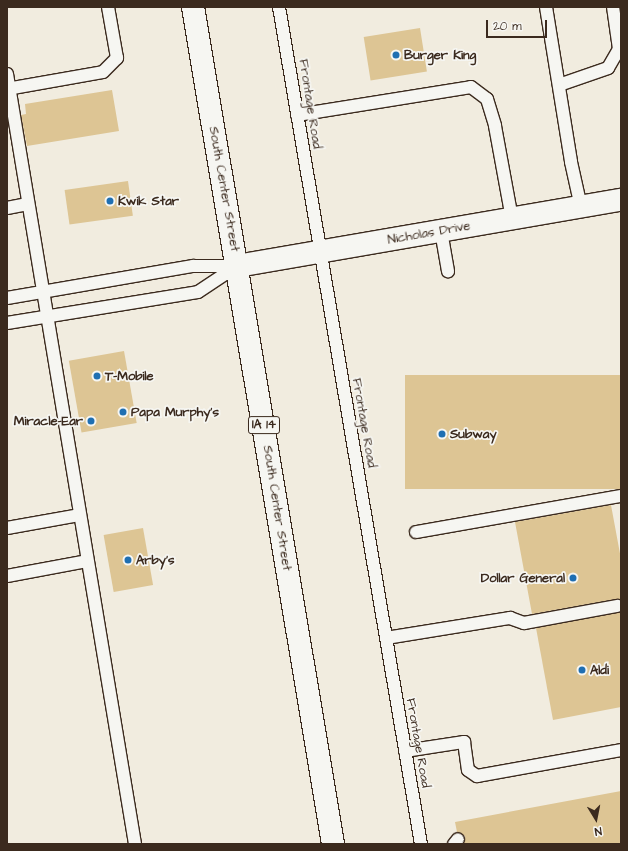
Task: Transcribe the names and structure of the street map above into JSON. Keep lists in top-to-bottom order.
{
  "streets": {
    "main road": ["South Center Street", "Nicholas Drive", "IA 14"],
    "lane": ["Frontage Road"]
  },
  "crossings": [
    ["Frontage Road", "Nicholas Drive"],
    ["South Center Street", "Nicholas Drive"]
  ],
  "places": [
    "Burger King",
    "Kwik Star",
    "T-Mobile",
    "Papa Murphy's",
    "Miracle-Ear",
    "Subway",
    "Arby's",
    "Dollar General",
    "Aldi"
  ],
  "scale_bar": "20 m",
  "north": "bottom"
}
